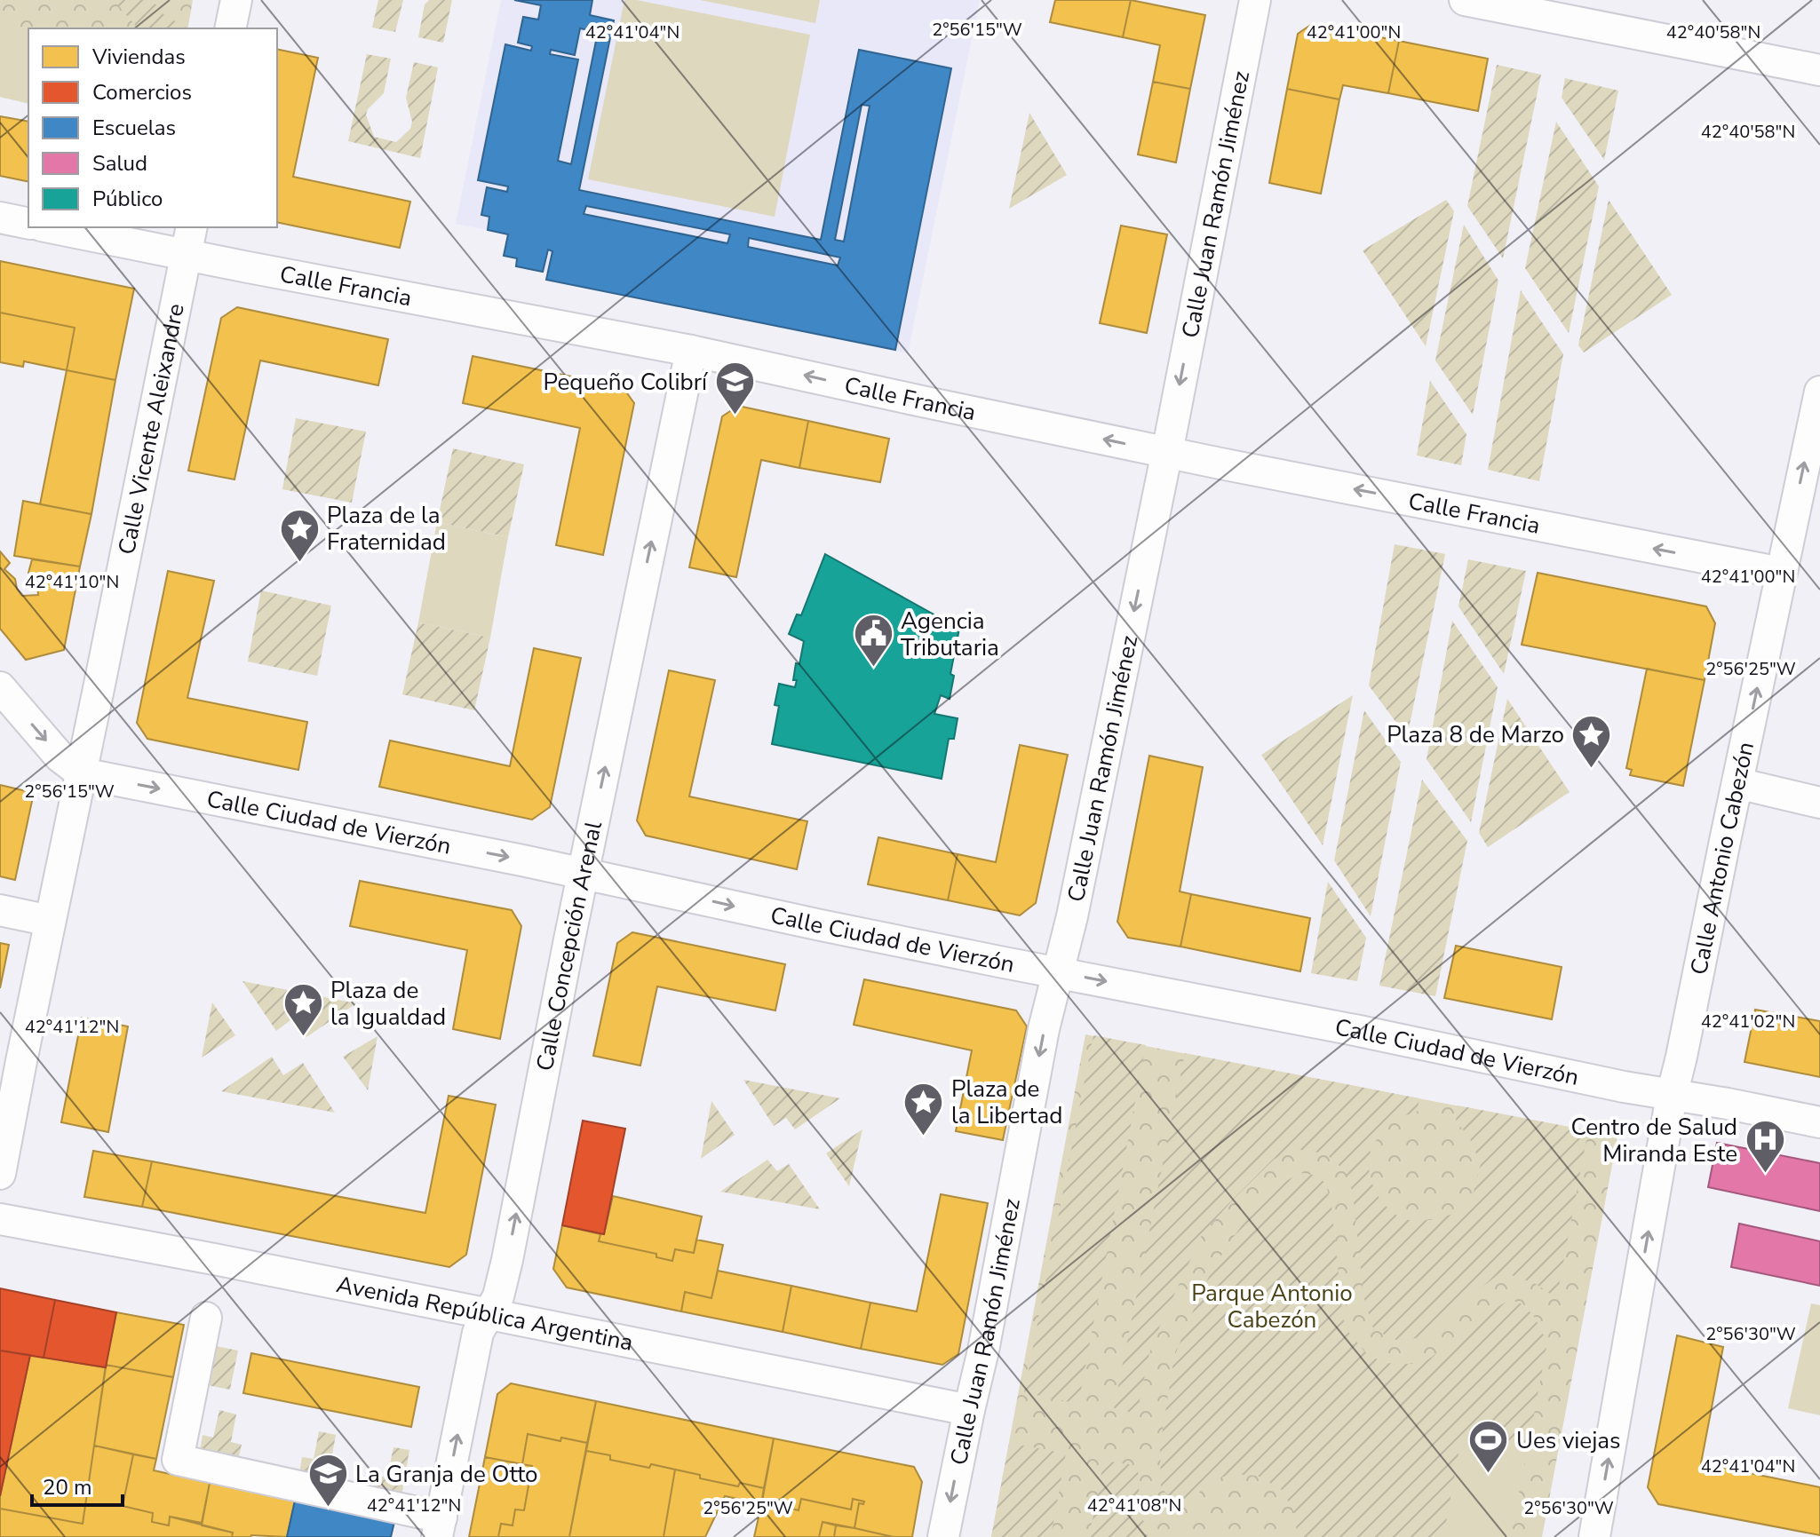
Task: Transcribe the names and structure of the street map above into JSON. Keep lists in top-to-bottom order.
{
  "streets": {
    "street": [
      "Calle Juan Ramón Jiménez",
      "Calle Francia",
      "Calle Vicente Aleixandre",
      "Calle Ciudad de Vierzón",
      "Calle Antonio Cabezón",
      "Calle Concepción Arenal",
      "Avenida República Argentina"
    ]
  },
  "crossings": [
    ["Calle Juan Ramón Jiménez", "Calle Francia"],
    ["Calle Juan Ramón Jiménez", "Calle Ciudad de Vierzón"],
    ["Calle Juan Ramón Jiménez", "Avenida República Argentina"],
    ["Calle Francia", "Calle Vicente Aleixandre"],
    ["Calle Francia", "Calle Antonio Cabezón"],
    ["Calle Francia", "Calle Concepción Arenal"],
    ["Calle Vicente Aleixandre", "Calle Ciudad de Vierzón"],
    ["Calle Ciudad de Vierzón", "Calle Antonio Cabezón"],
    ["Calle Ciudad de Vierzón", "Calle Concepción Arenal"],
    ["Calle Concepción Arenal", "Avenida República Argentina"]
  ],
  "one_way": [
    "Calle Juan Ramón Jiménez",
    "Calle Francia",
    "Calle Ciudad de Vierzón",
    "Calle Antonio Cabezón",
    "Calle Concepción Arenal"
  ],
  "parks": ["Parque Antonio Cabezón"],
  "places": {
    "school or university": ["Pequeño Colibrí", "La Granja de Otto"],
    "place": [
      "Plaza de la Fraternidad",
      "Plaza 8 de Marzo",
      "Plaza de la Igualdad",
      "Plaza de la Libertad"
    ],
    "public building": ["Agencia Tributaria"],
    "hospital": ["Centro de Salud Miranda Este"],
    "sports": ["Ues viejas"]
  },
  "legend": [
    "Viviendas",
    "Comercios",
    "Escuelas",
    "Salud",
    "Público"
  ],
  "scale_bar": "20 m",
  "coordinates": [
    "2°56'15\"W",
    "42°41'04\"N",
    "42°41'00\"N",
    "42°40'58\"N",
    "42°41'10\"N",
    "2°56'25\"W",
    "42°41'02\"N",
    "42°41'12\"N",
    "2°56'30\"W",
    "42°41'08\"N"
  ]
}
